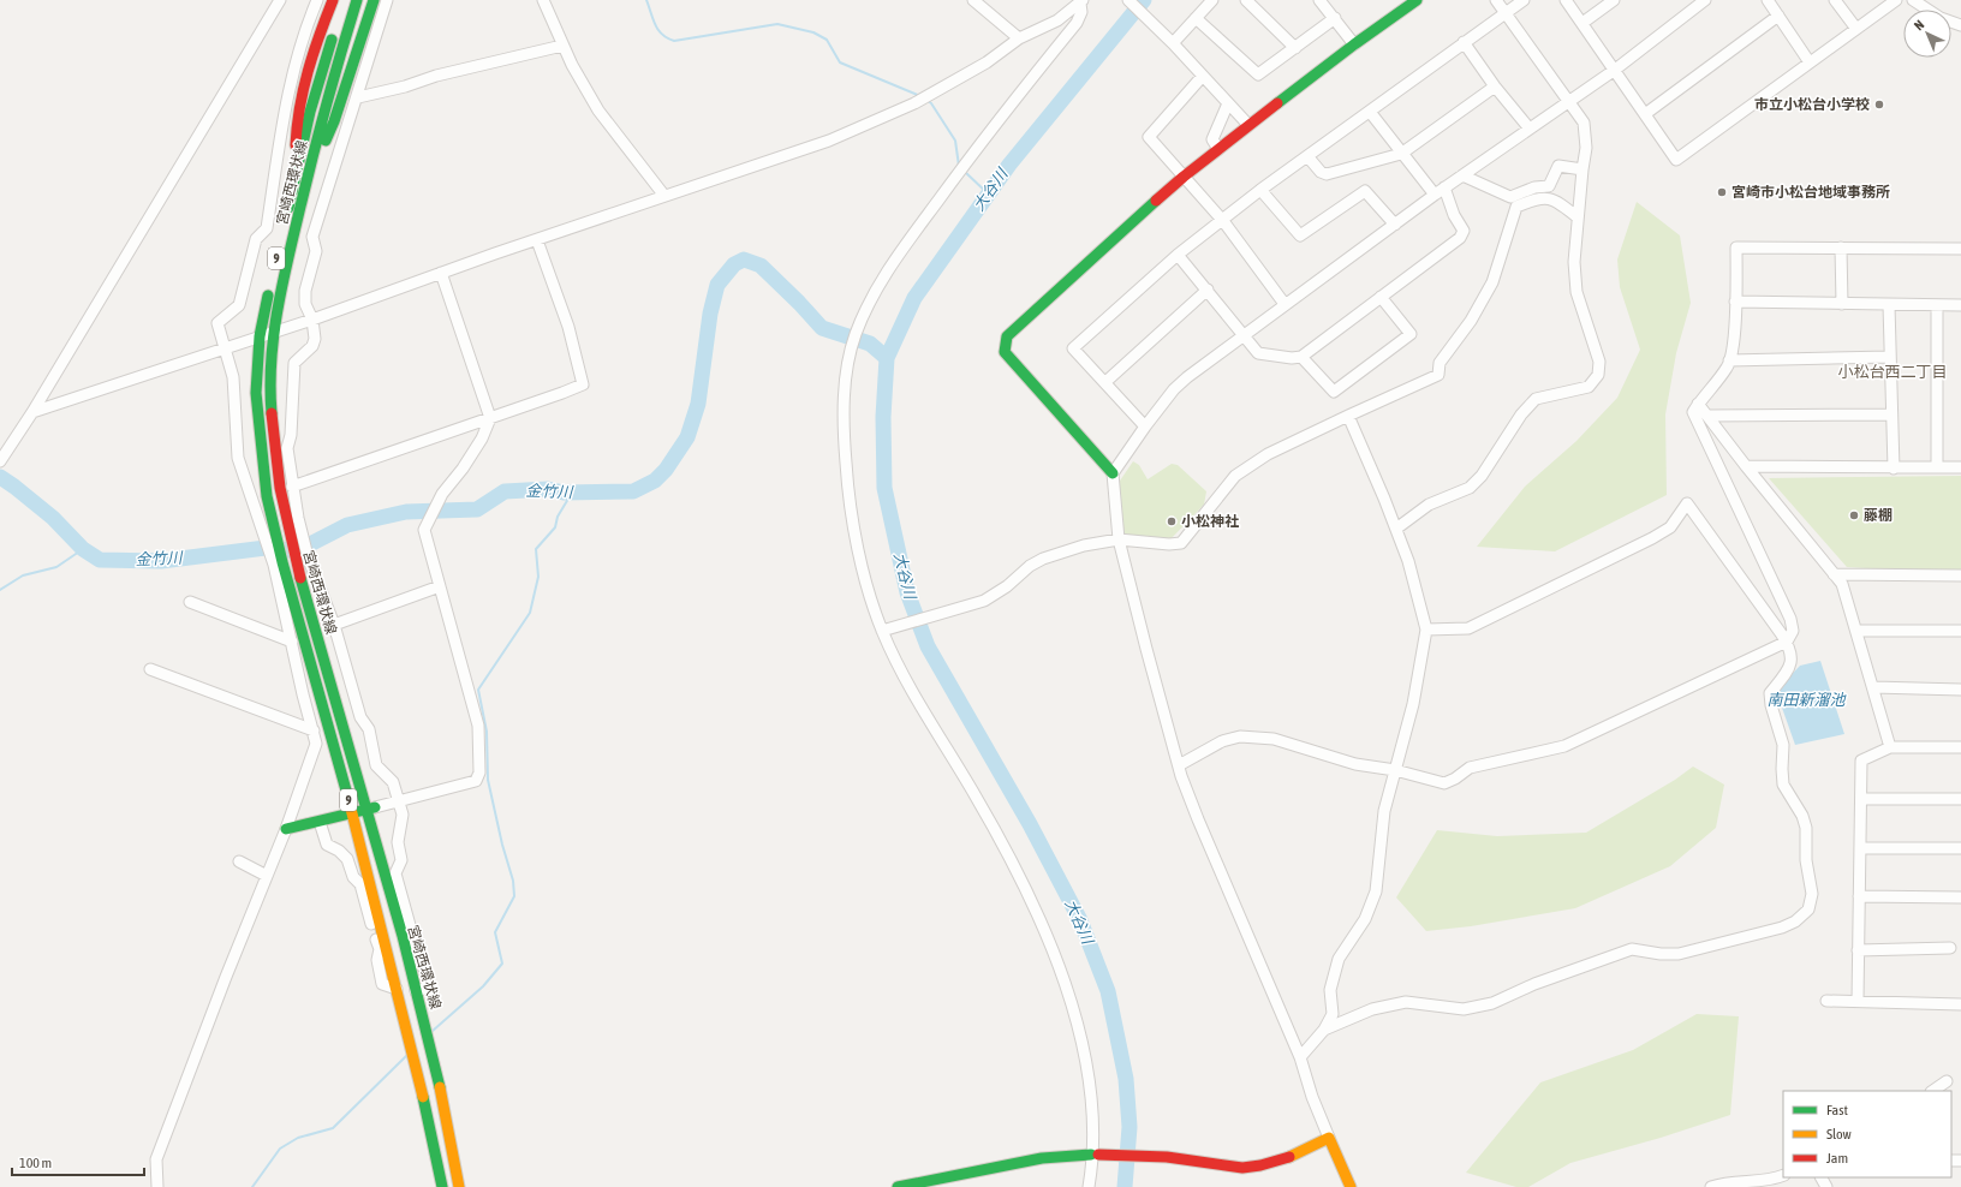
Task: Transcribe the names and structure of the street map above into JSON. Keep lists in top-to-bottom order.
{
  "streets": {
    "main road": ["宮崎西環状線", "9"]
  },
  "districts": ["小松台西二丁目"],
  "water": ["大谷川", "金竹川", "南田新溜池"],
  "places": [
    "市立小松台小学校",
    "宮崎市小松台地域事務所",
    "藤棚",
    "小松神社"
  ],
  "legend": ["Fast", "Slow", "Jam"],
  "scale_bar": "100 m",
  "north": "top left"
}
